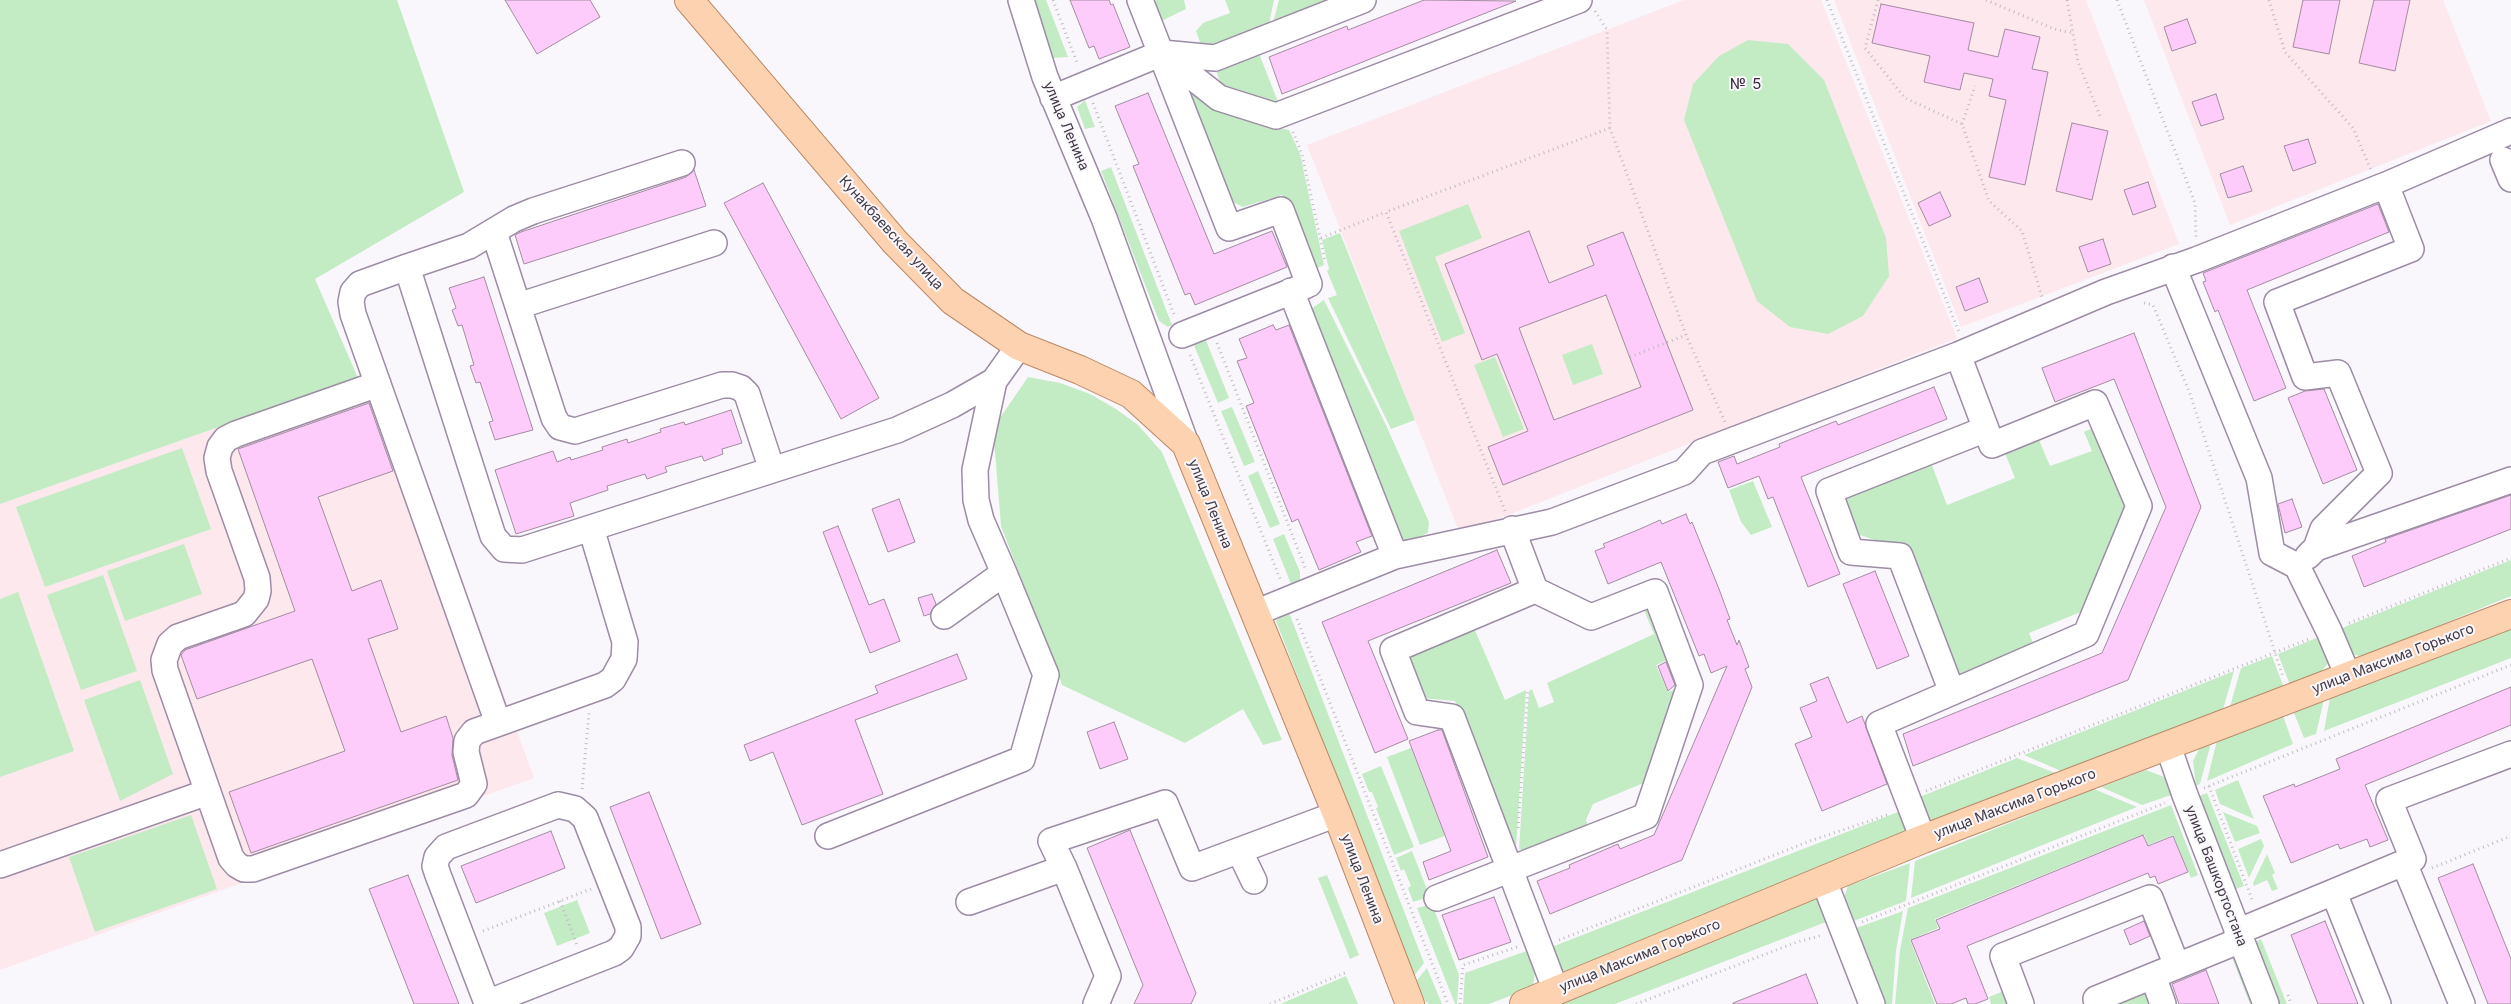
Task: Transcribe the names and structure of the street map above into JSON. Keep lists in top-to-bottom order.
{
  "streets": {
    "main road": ["улица Ленина", "Кунакбаевская улица", "улица Максима Горького"],
    "street": ["улица Башкортостана"]
  },
  "crossings": [
    ["улица Ленина", "Кунакбаевская улица"],
    ["улица Максима Горького", "улица Башкортостана"]
  ],
  "districts": ["№ 5"]
}
